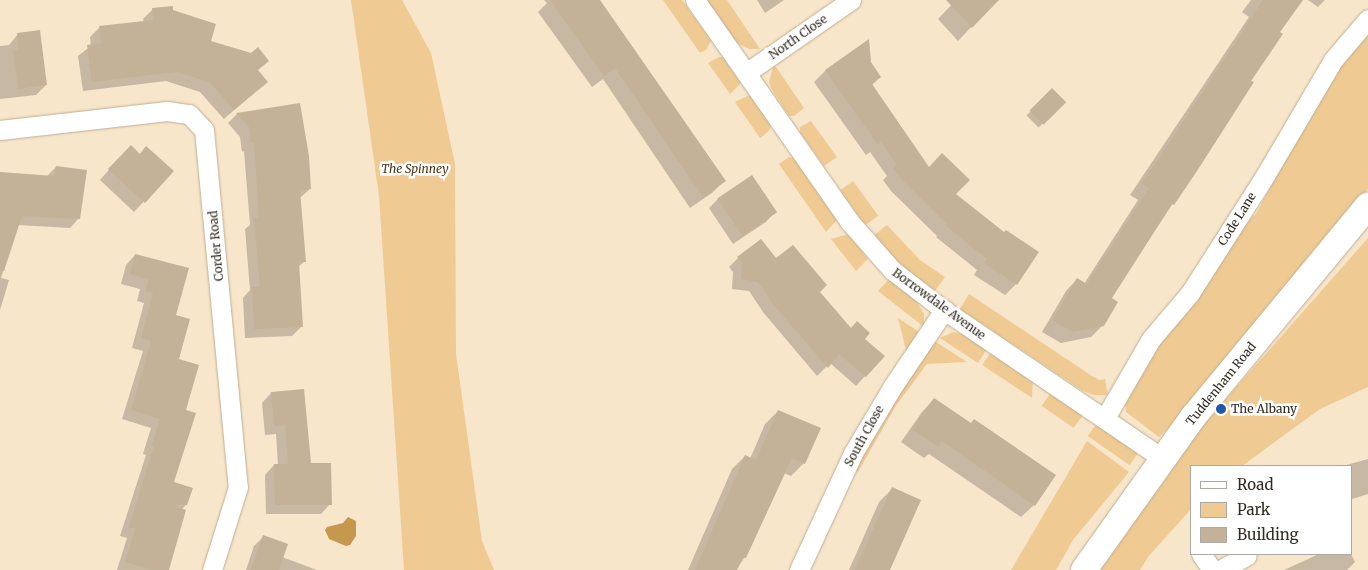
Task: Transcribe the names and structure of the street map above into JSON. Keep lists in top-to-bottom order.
{
  "streets": {
    "street": [
      "North Close",
      "Code Lane",
      "Corder Road",
      "Borrowdale Avenue",
      "Tuddenham Road",
      "South Close"
    ]
  },
  "crossings": [
    ["North Close", "Borrowdale Avenue"],
    ["Code Lane", "Borrowdale Avenue"],
    ["Borrowdale Avenue", "Tuddenham Road"],
    ["Borrowdale Avenue", "South Close"]
  ],
  "parks": ["The Spinney"],
  "places": ["The Albany"],
  "legend": ["Road", "Park", "Building"]
}
